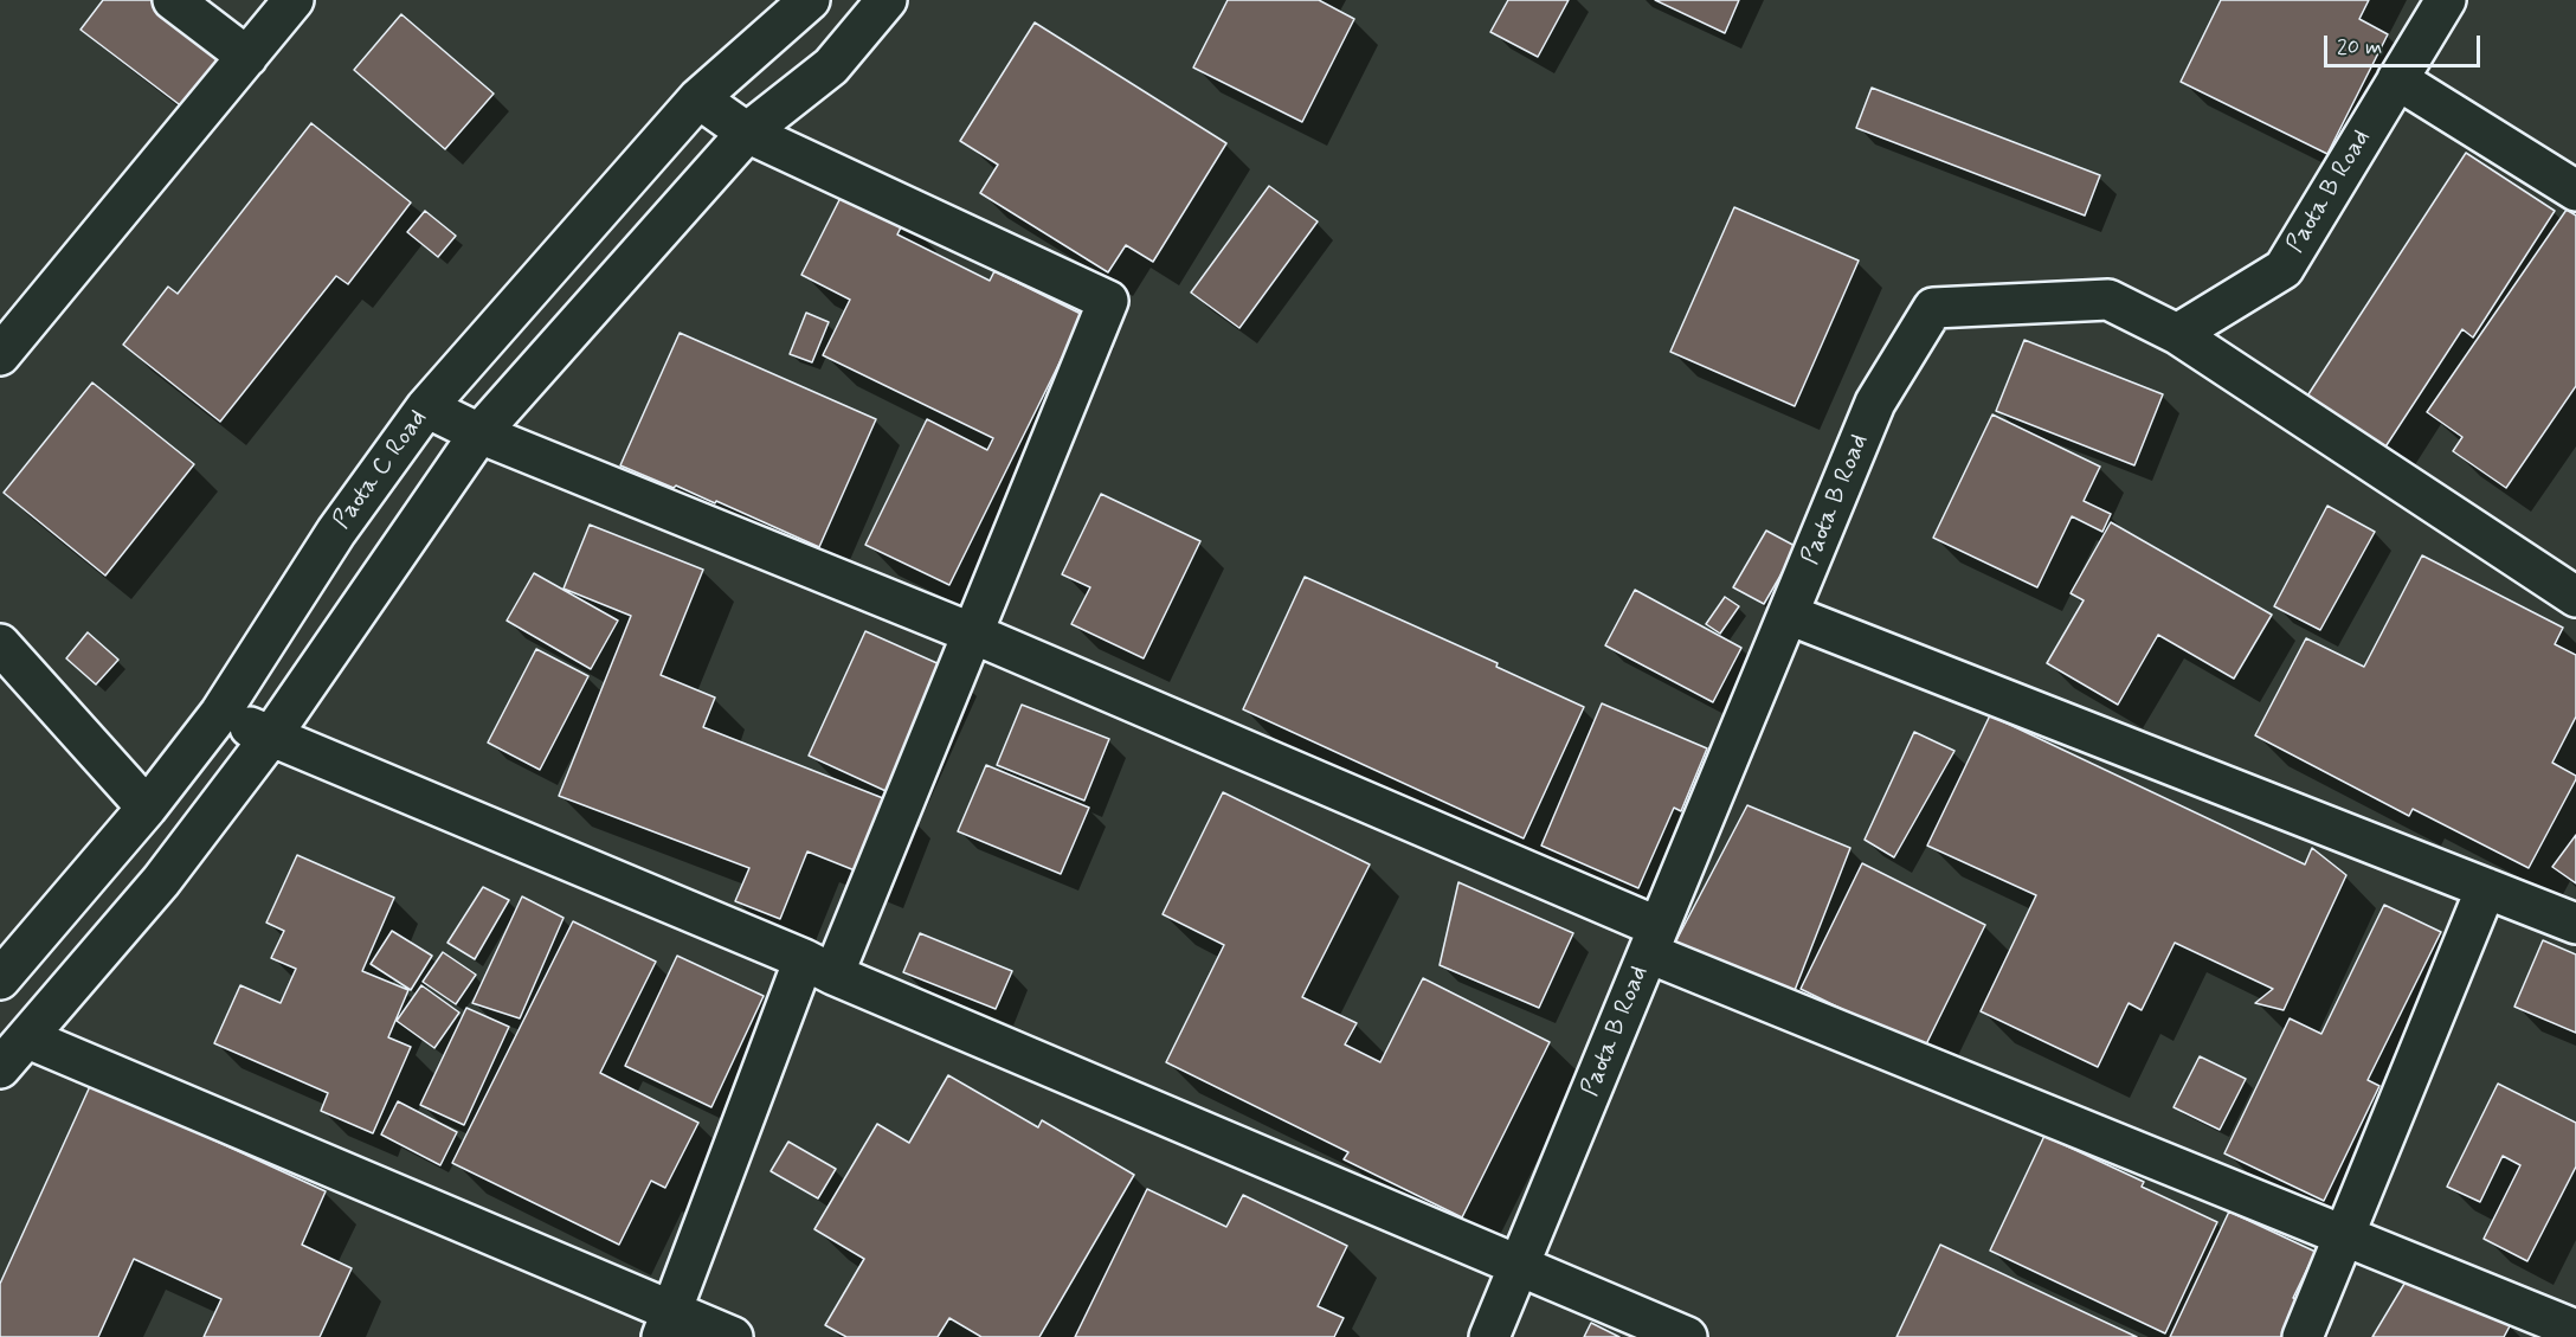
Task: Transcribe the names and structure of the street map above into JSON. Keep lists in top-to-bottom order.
{
  "streets": {
    "street": ["Paota B Road", "Paota C Road"]
  },
  "scale_bar": "20 m"
}
